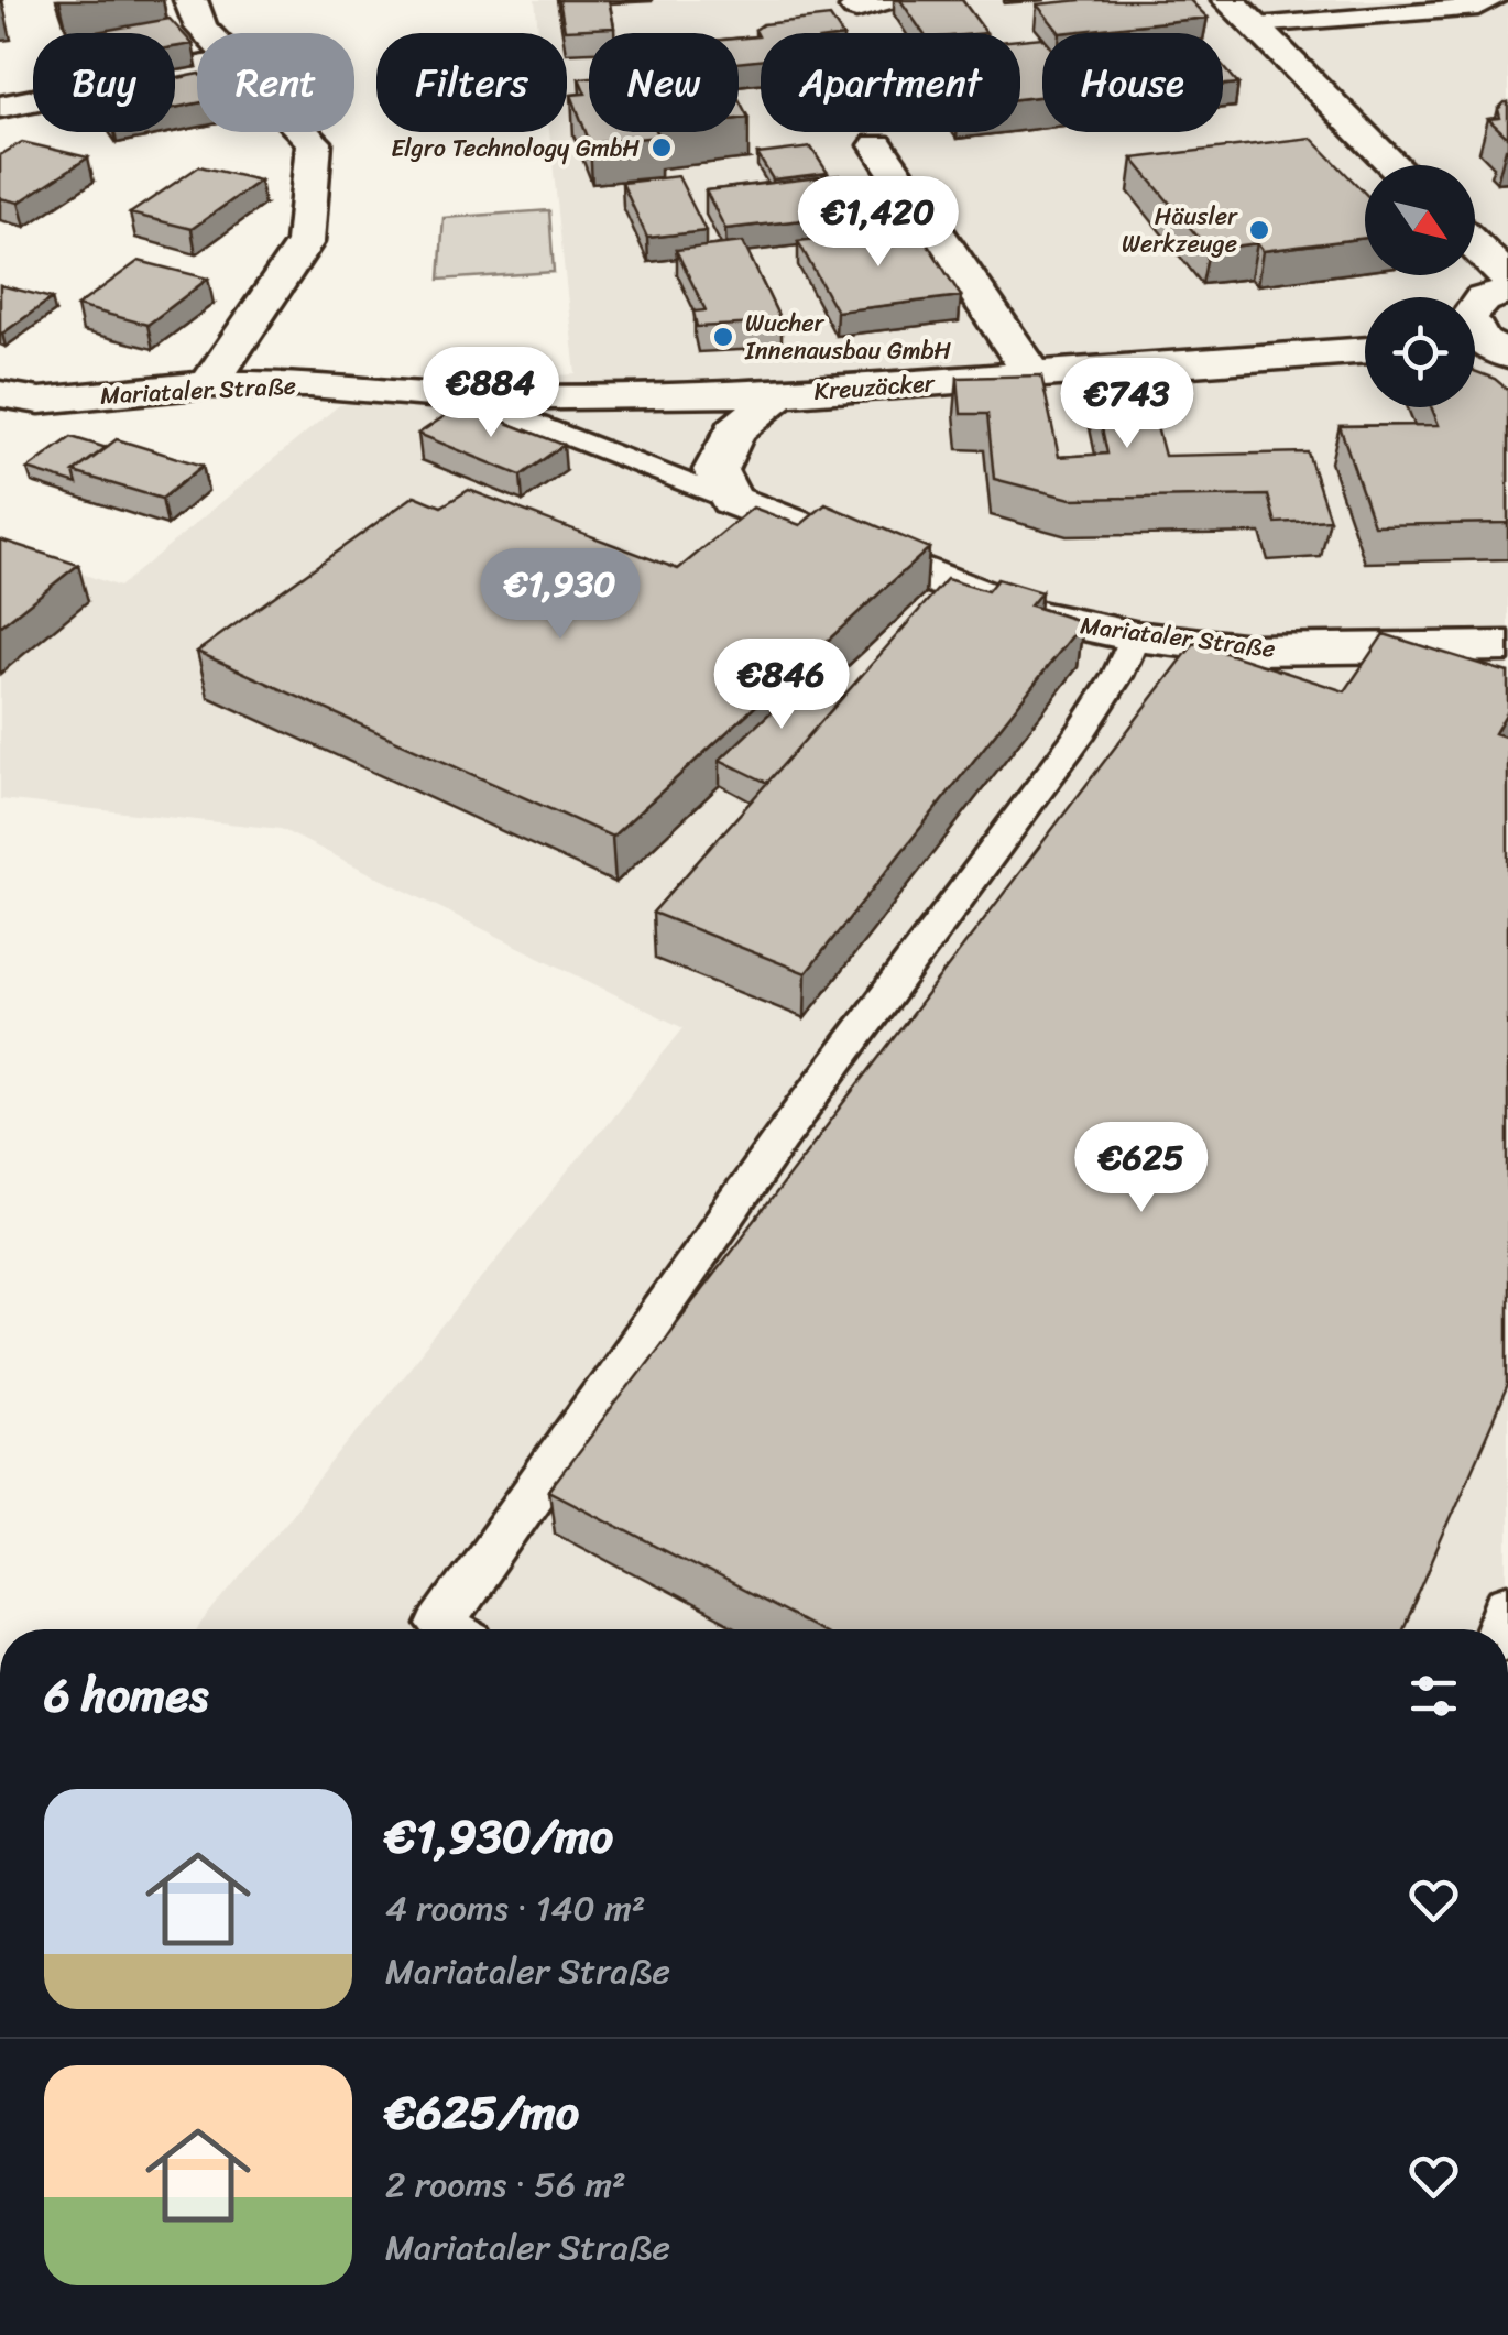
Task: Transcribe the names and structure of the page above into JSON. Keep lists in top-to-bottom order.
{
  "streets": {
    "street": ["Kreuzäcker", "Mariataler Straße"]
  },
  "crossings": [
    ["Kreuzäcker", "Mariataler Straße"]
  ],
  "places": ["Elgro Technology GmbH", "Häusler Werkzeuge", "Wucher Innenausbau GmbH"],
  "north": "bottom right",
  "page": {
    "chip": [
      "Buy",
      "Rent",
      "Filters",
      "New",
      "Apartment",
      "House"
    ],
    "price": [
      "€1,420",
      "€884",
      "€743",
      "€1,930",
      "€846",
      "€625"
    ],
    "heading": "6 homes",
    "list": [
      {
        "name": "€1,930/mo",
        "note": "4 rooms · 140 m² · Mariataler Straße"
      },
      {
        "name": "€625/mo",
        "note": "2 rooms · 56 m² · Mariataler Straße"
      }
    ]
  }
}
